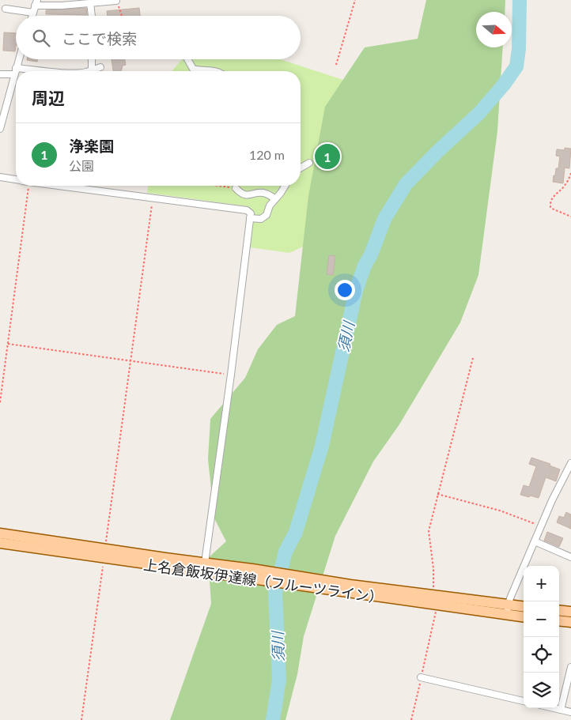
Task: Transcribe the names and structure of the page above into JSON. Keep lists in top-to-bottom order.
{
  "streets": {
    "main road": ["上名倉飯坂伊達線（フルーツライン）"]
  },
  "water": ["須川"],
  "north": "right",
  "page": {
    "search": "ここで検索",
    "heading": "周辺",
    "list": [
      {
        "mark": "1",
        "name": "浄楽園",
        "note": "公園",
        "value": "120 m"
      }
    ],
    "pins": "1",
    "map_buttons": ["+", "−"]
  }
}
